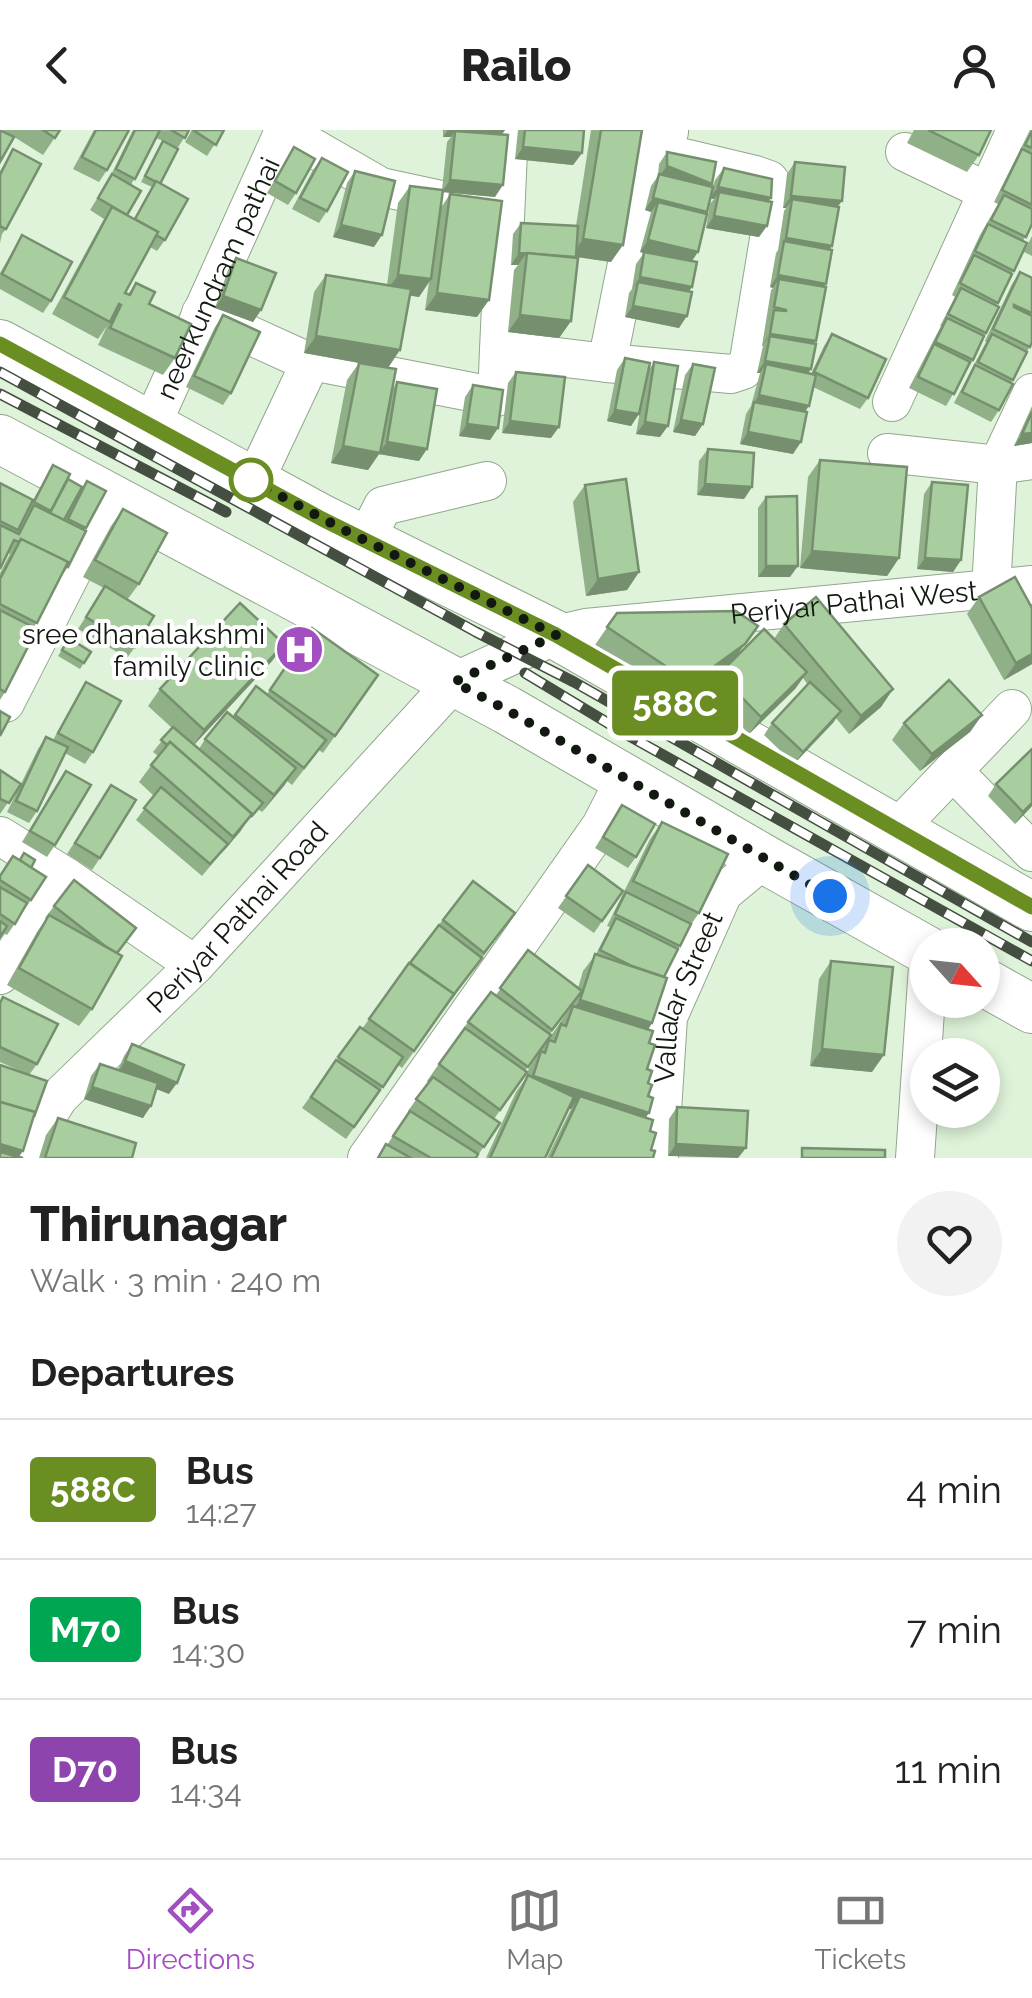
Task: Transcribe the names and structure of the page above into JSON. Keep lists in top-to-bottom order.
{
  "streets": {
    "street": [
      "neerkundram pathai",
      "Periyar Pathai West",
      "Periyar Pathai Road",
      "Vallalar Street"
    ]
  },
  "crossings": [
    ["Periyar Pathai West", "Periyar Pathai Road"]
  ],
  "places": {
    "hospital": ["sree dhanalakshmi family clinic"]
  },
  "lines": ["bus line 588C"],
  "north": "bottom right",
  "page": {
    "header": "Railo",
    "on_map": "588C",
    "heading": [
      ["Thirunagar", "Walk · 3 min · 240 m"],
      "Departures"
    ],
    "list": [
      {
        "mark": "588C",
        "name": "Bus",
        "note": "14:27",
        "value": "4 min"
      },
      {
        "mark": "M70",
        "name": "Bus",
        "note": "14:30",
        "value": "7 min"
      },
      {
        "mark": "D70",
        "name": "Bus",
        "note": "14:34",
        "value": "11 min"
      }
    ],
    "tabs": ["Directions", "Map", "Tickets"]
  }
}
